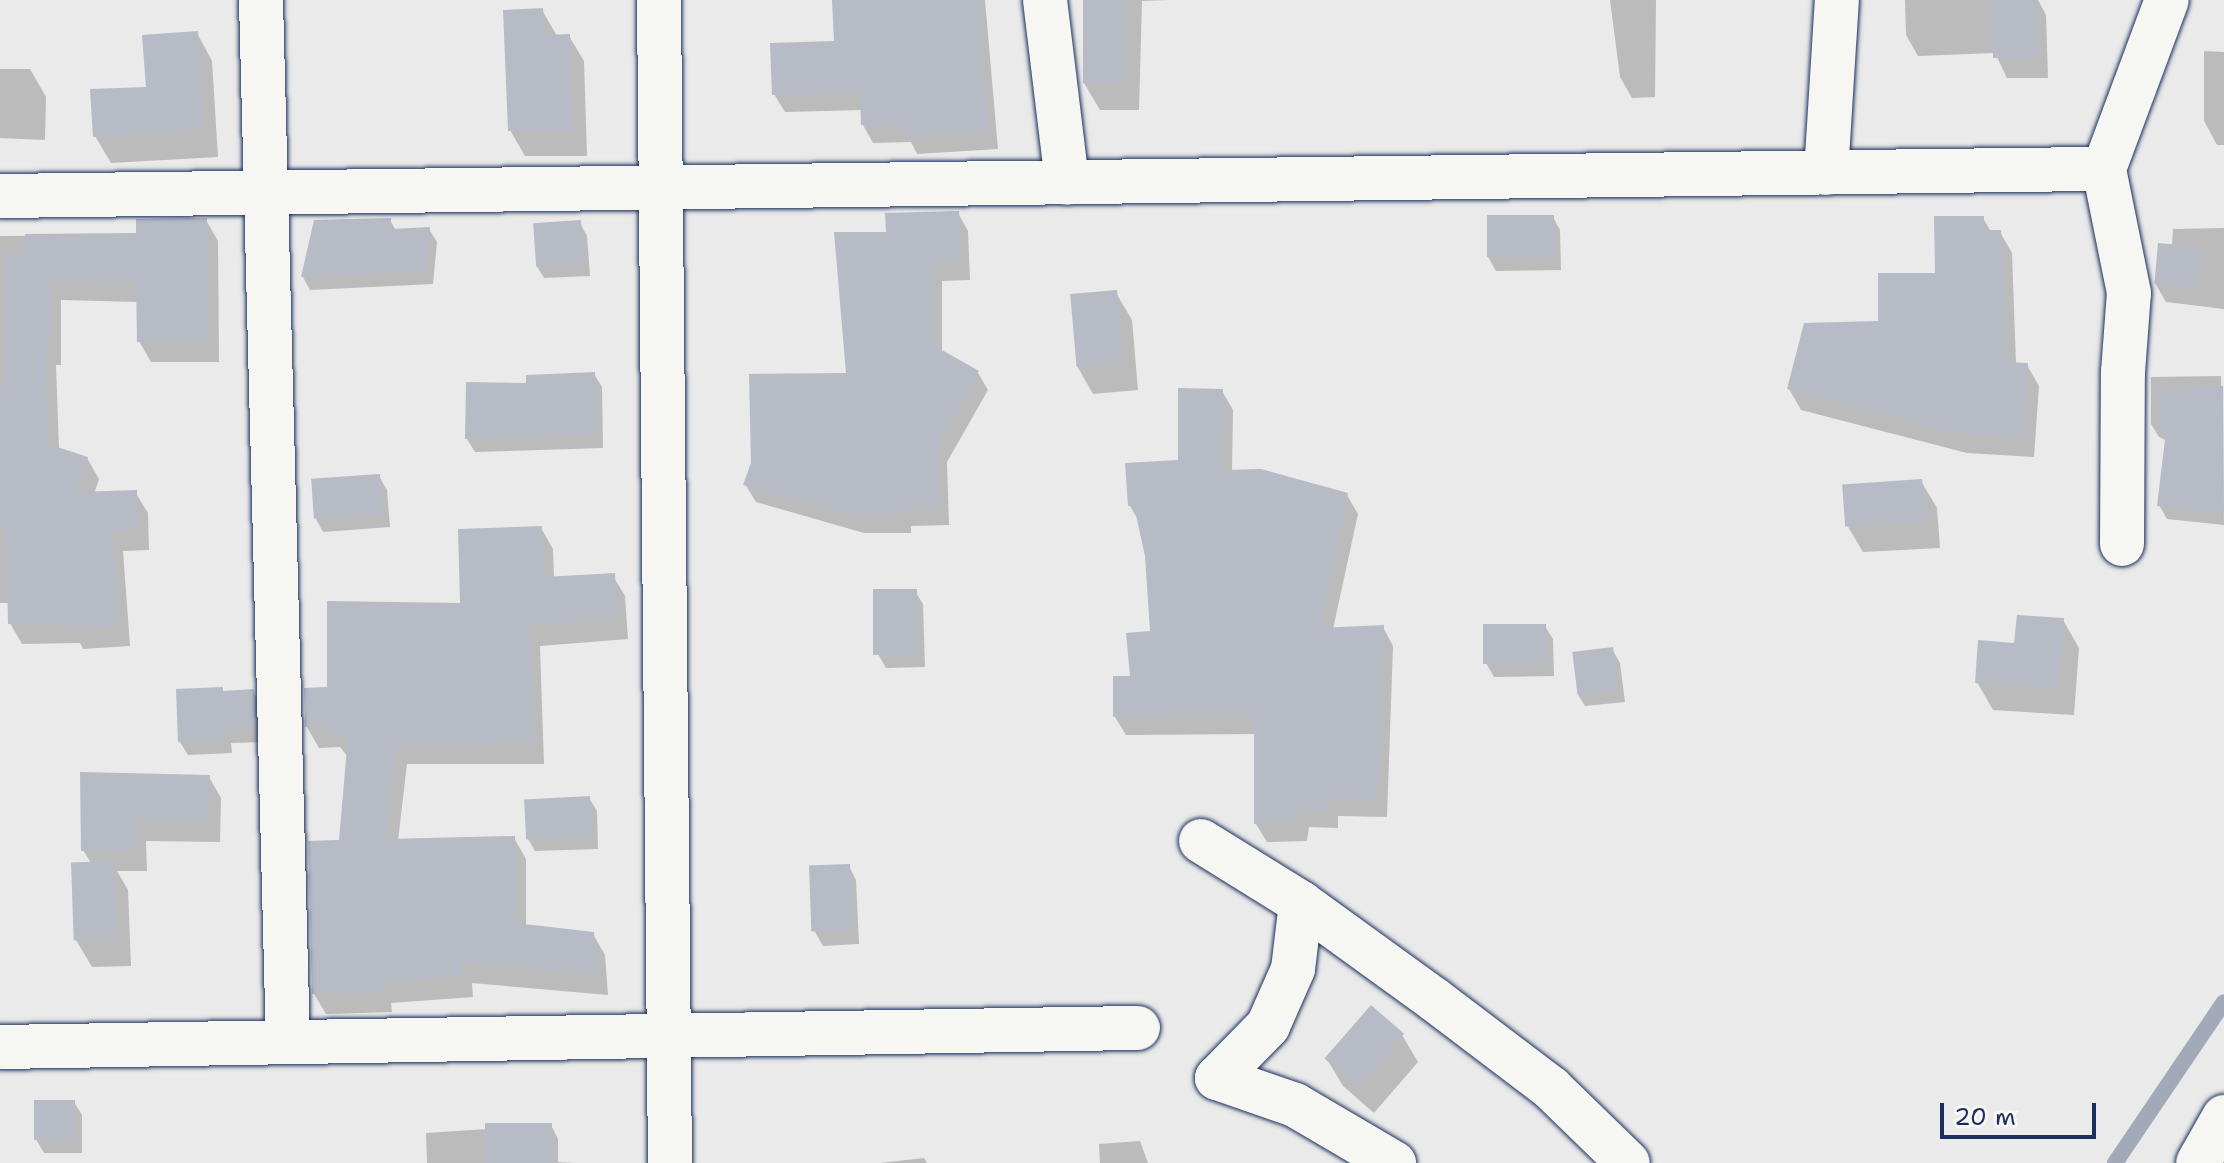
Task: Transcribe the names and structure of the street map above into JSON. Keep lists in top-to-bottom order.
{
  "scale_bar": "20 m"
}
